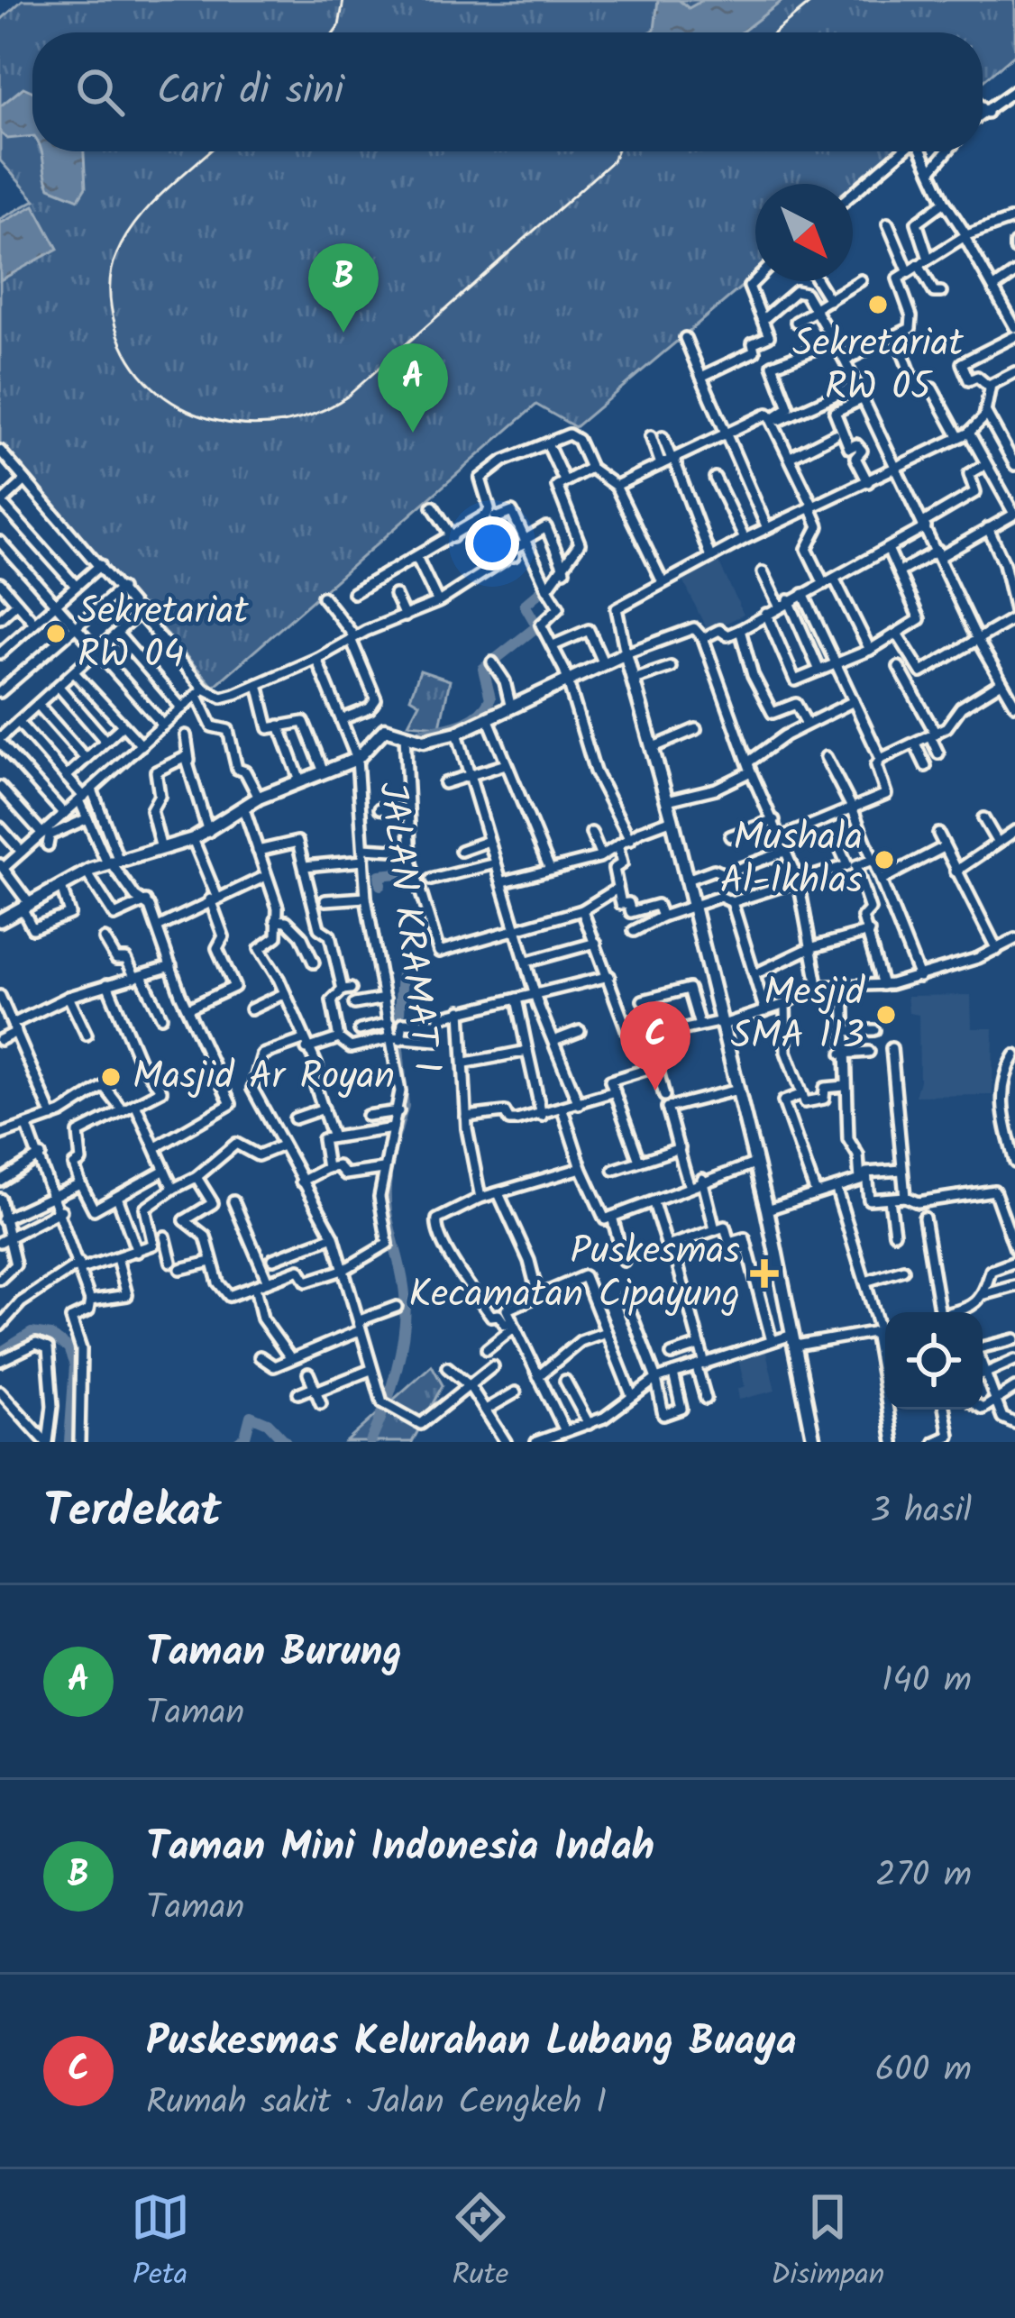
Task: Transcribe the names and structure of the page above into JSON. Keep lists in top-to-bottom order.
{
  "streets": {
    "street": ["JALAN KRAMAT I"]
  },
  "places": {
    "other": [
      "Sekretariat RW 05",
      "Sekretariat RW 04",
      "Mushala Al-Ikhlas",
      "Mesjid SMA 113",
      "Masjid Ar Royan"
    ],
    "health": ["Puskesmas Kecamatan Cipayung"]
  },
  "north": "bottom right",
  "page": {
    "search": "Cari di sini",
    "pins": ["B", "A", "C"],
    "heading": ["Terdekat", "3 hasil"],
    "list": [
      {
        "mark": "A",
        "name": "Taman Burung",
        "note": "Taman",
        "value": "140 m"
      },
      {
        "mark": "B",
        "name": "Taman Mini Indonesia Indah",
        "note": "Taman",
        "value": "270 m"
      },
      {
        "mark": "C",
        "name": "Puskesmas Kelurahan Lubang Buaya",
        "note": "Rumah sakit · Jalan Cengkeh I",
        "value": "600 m"
      }
    ],
    "nav": ["Peta", "Rute", "Disimpan"]
  }
}
